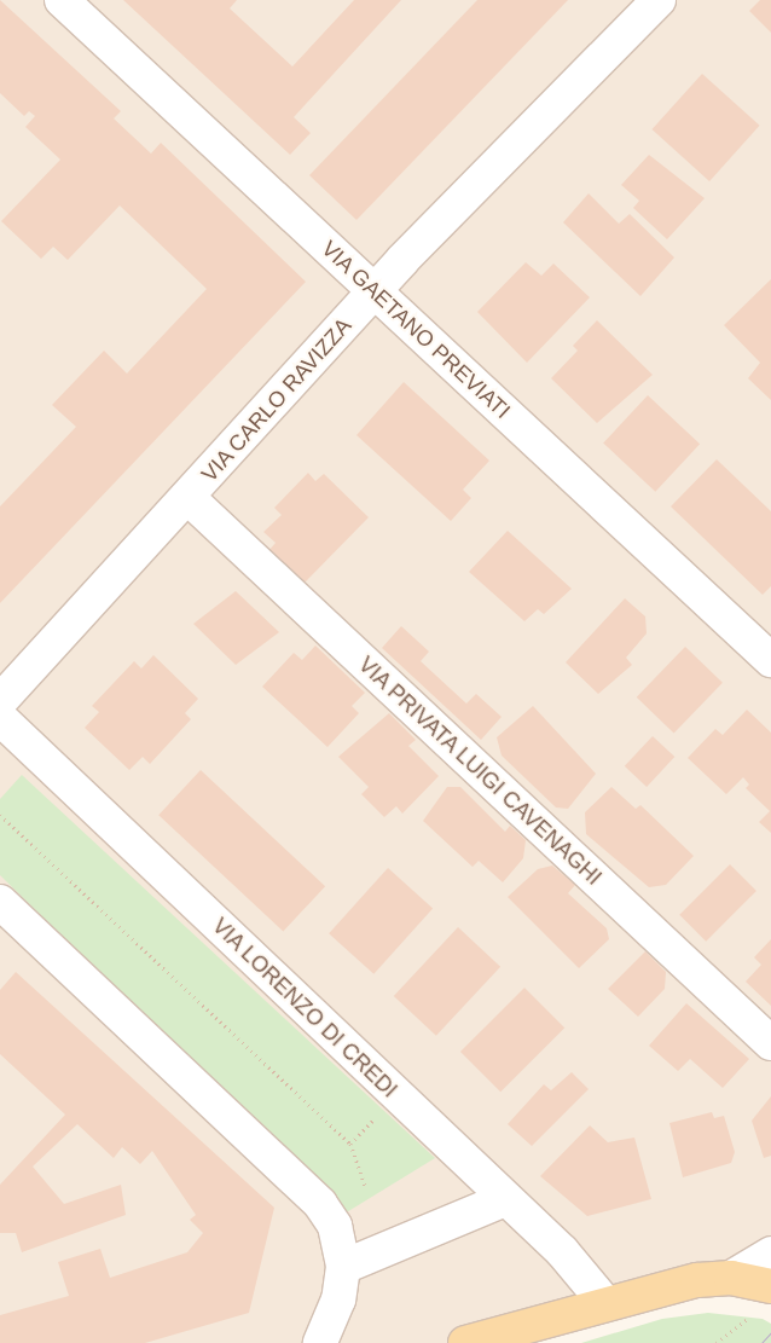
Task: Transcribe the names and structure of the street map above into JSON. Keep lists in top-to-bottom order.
{
  "streets": {
    "street": [
      "VIA GAETANO PREVIATI",
      "VIA CARLO RAVIZZA",
      "VIA PRIVATA LUIGI CAVENAGHI",
      "VIA LORENZO DI CREDI"
    ]
  },
  "crossings": [
    ["VIA GAETANO PREVIATI", "VIA CARLO RAVIZZA"],
    ["VIA CARLO RAVIZZA", "VIA PRIVATA LUIGI CAVENAGHI"]
  ]
}
